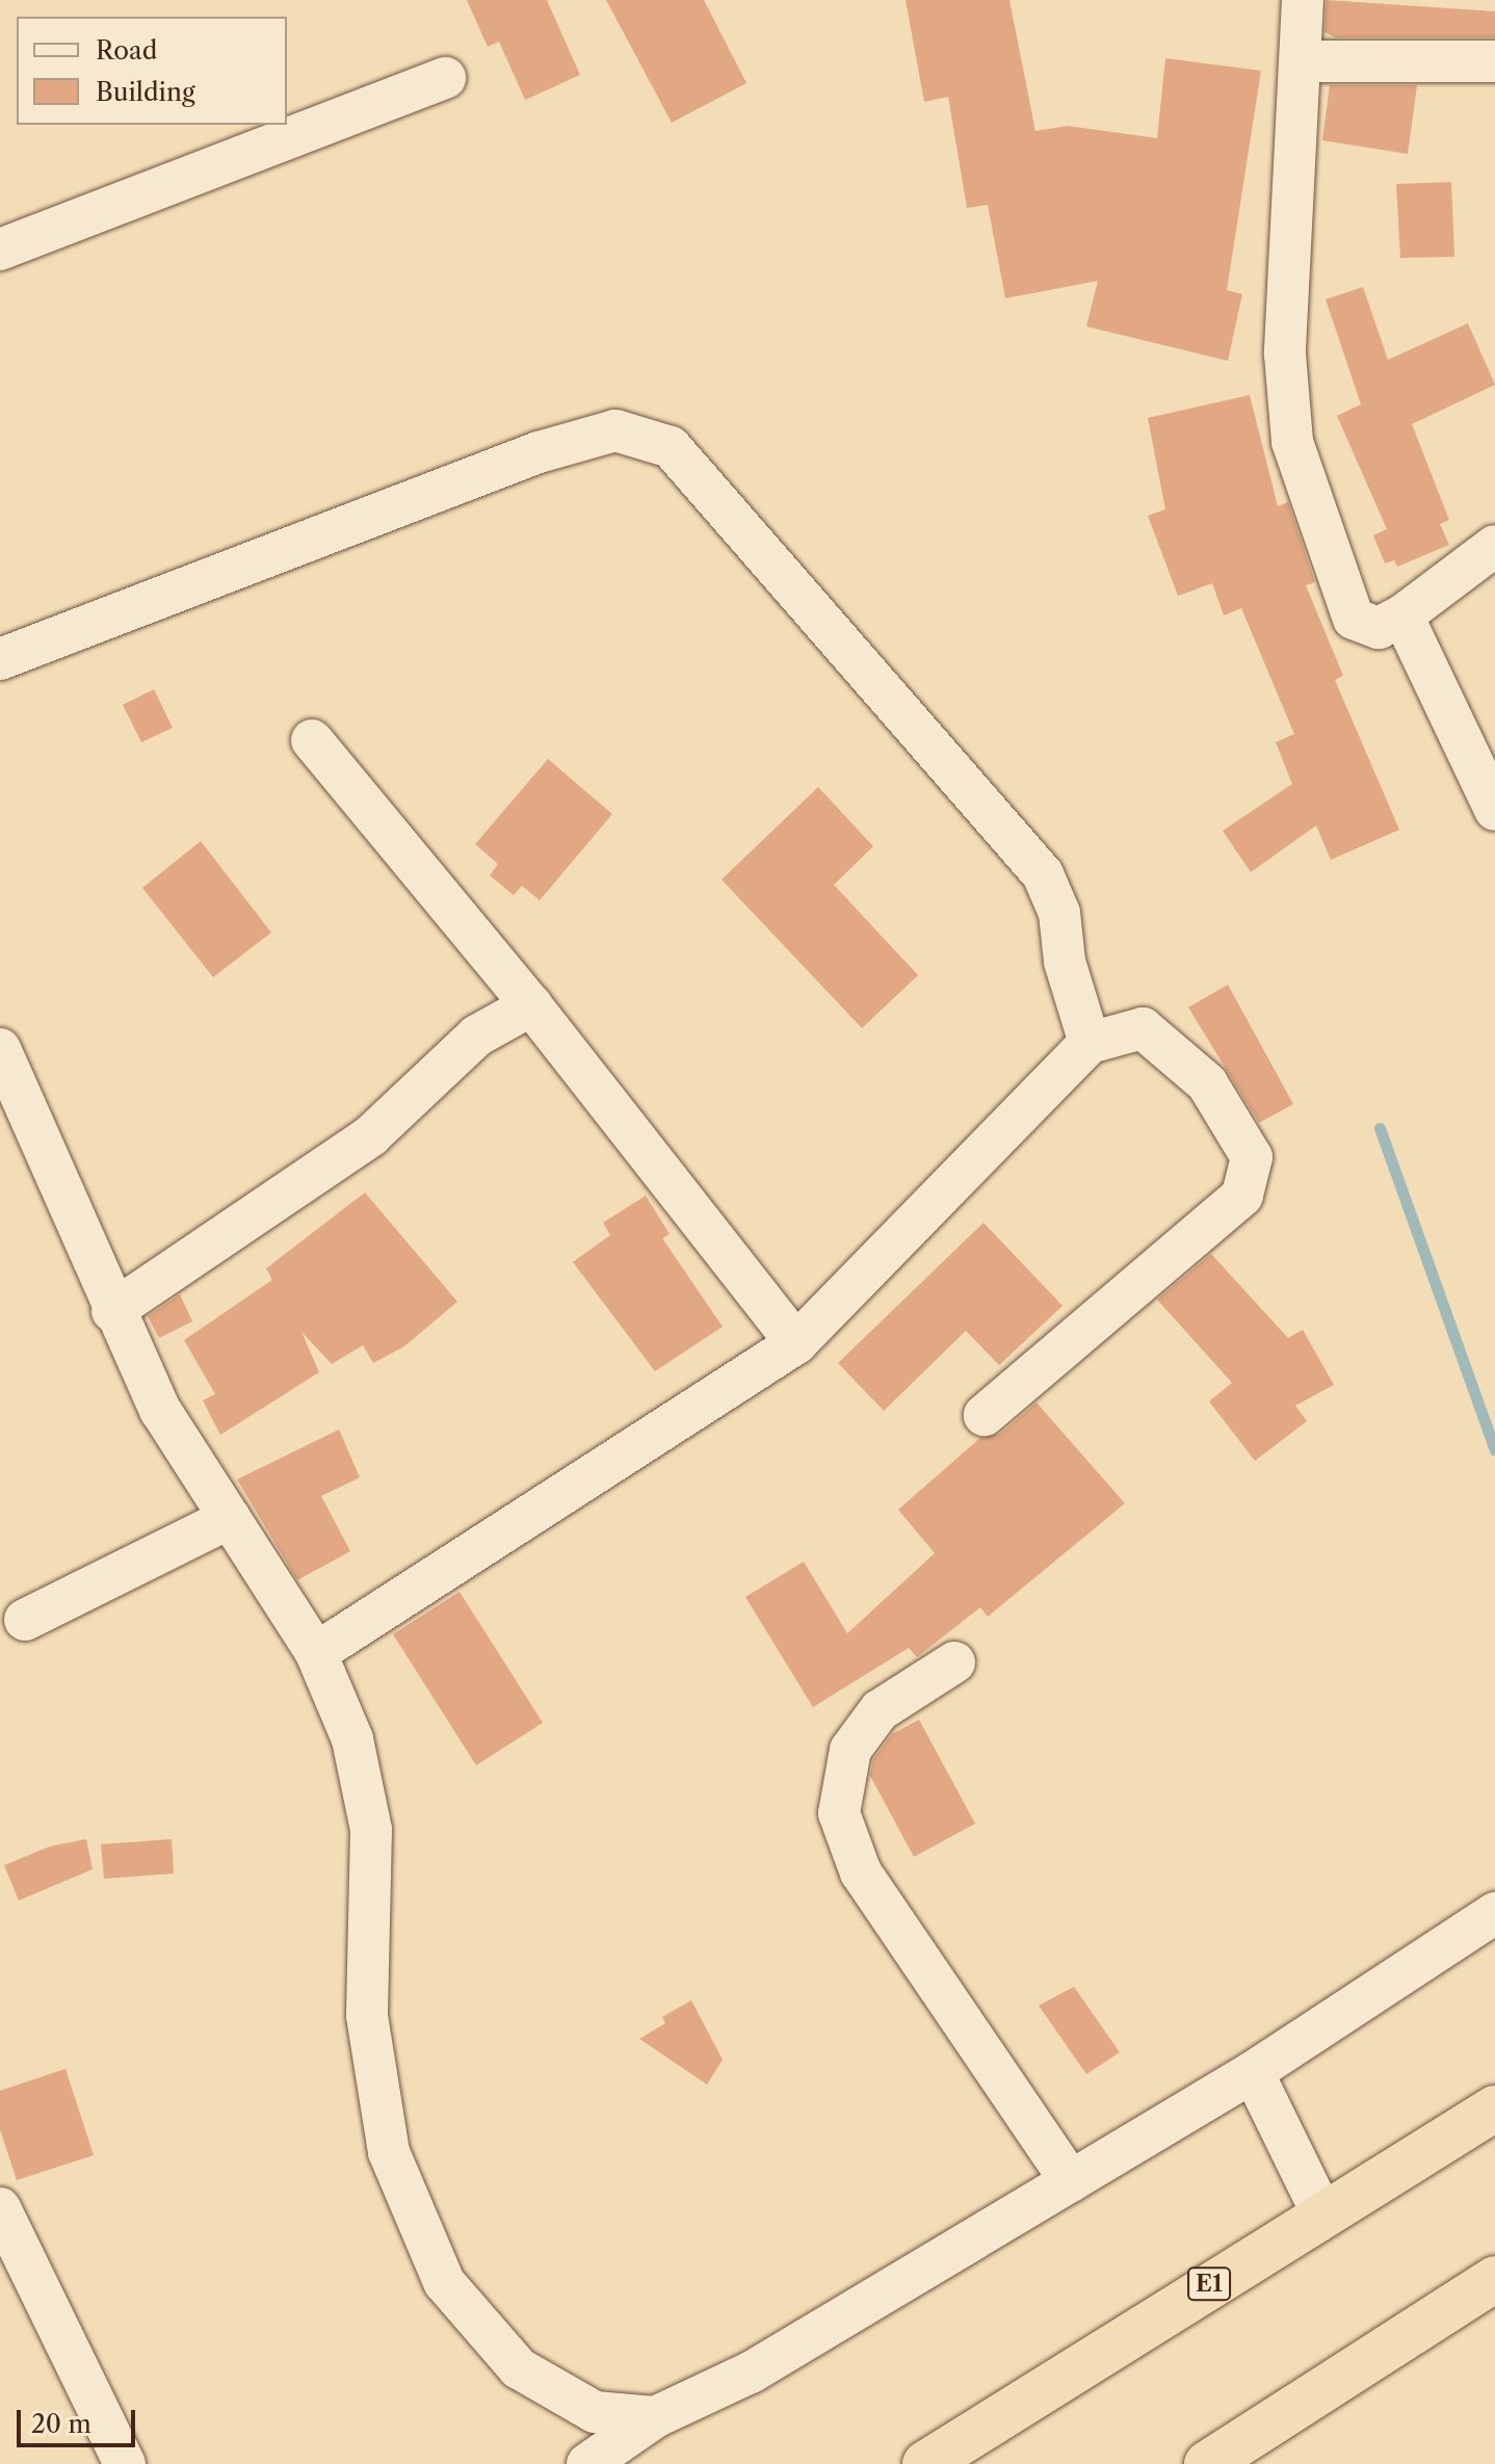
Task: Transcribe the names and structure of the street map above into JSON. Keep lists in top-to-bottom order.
{
  "streets": {
    "highway": ["E1"]
  },
  "legend": ["Road", "Building"],
  "scale_bar": "20 m"
}
